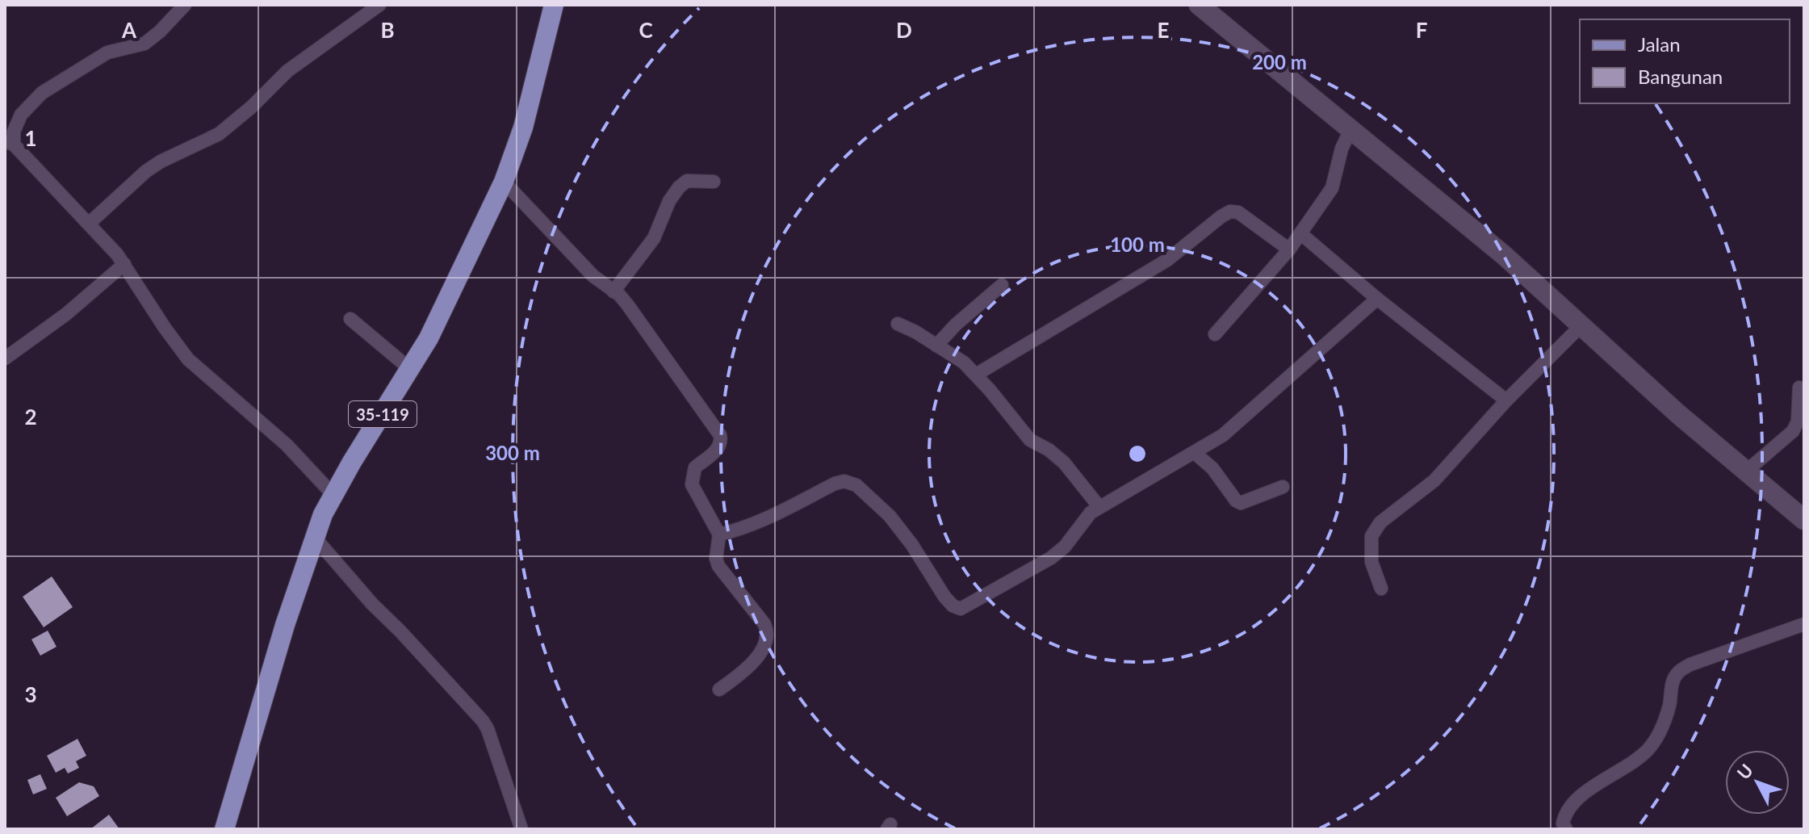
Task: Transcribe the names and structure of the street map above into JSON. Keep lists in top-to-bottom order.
{
  "streets": {
    "main road": ["35-119"]
  },
  "legend": ["Jalan", "Bangunan"],
  "north": "top left",
  "grid": {
    "columns": [
      "A",
      "B",
      "C",
      "D",
      "E",
      "F"
    ],
    "rows": ["1", "2", "3"]
  },
  "rings": ["200 m", "100 m", "300 m"]
}
